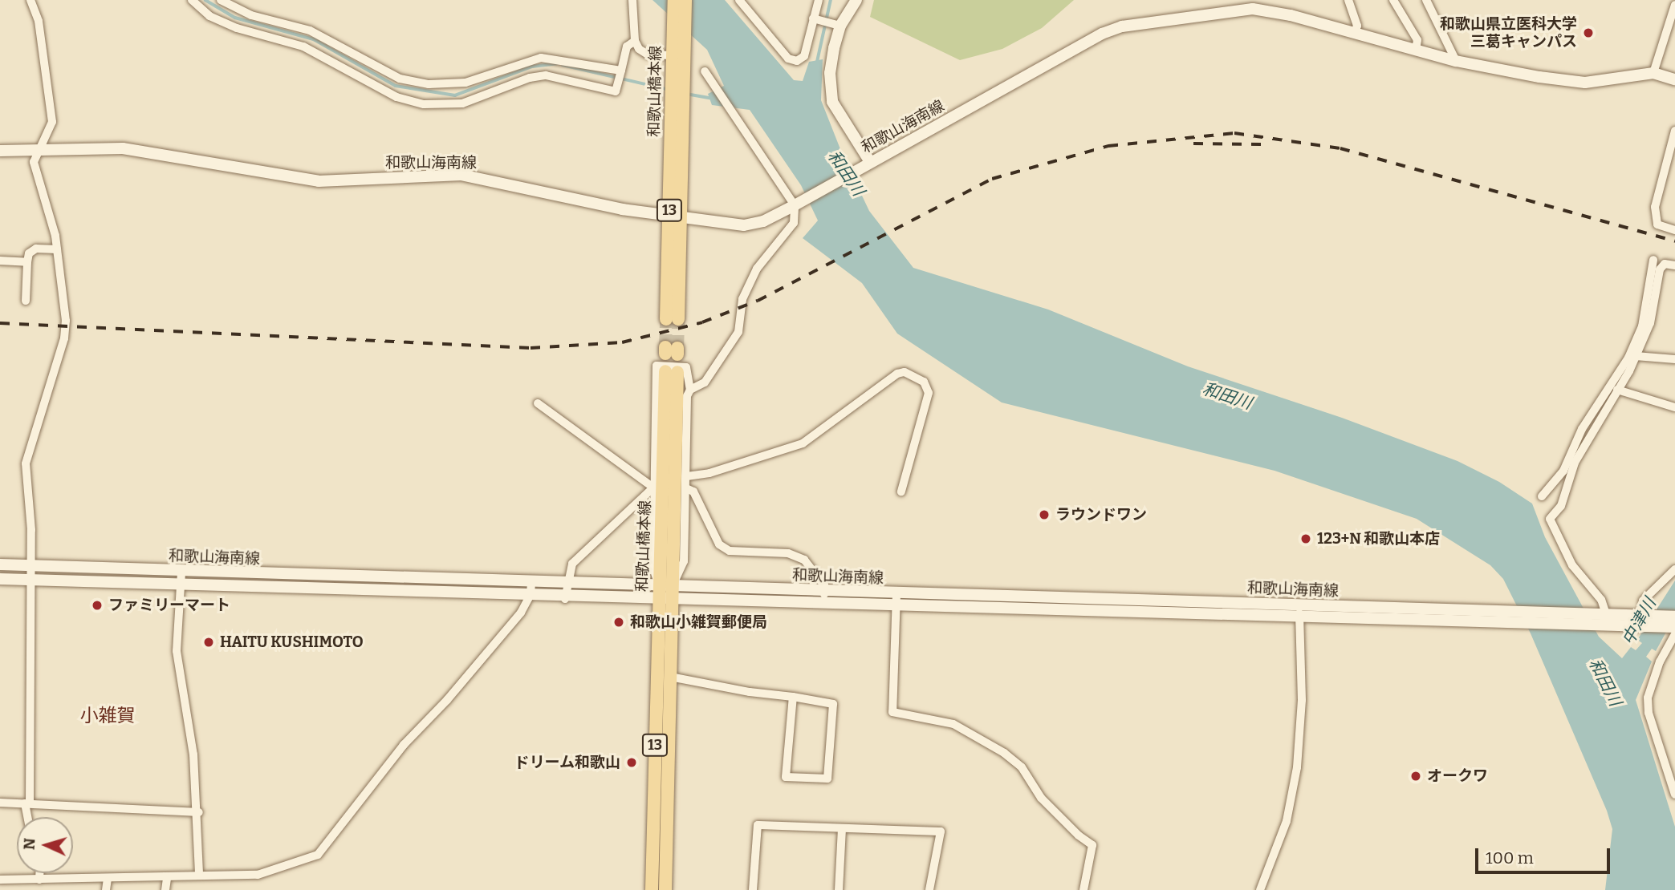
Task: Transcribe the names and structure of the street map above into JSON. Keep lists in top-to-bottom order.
{
  "streets": {
    "main road": ["和歌山橋本線", "和歌山海南線", "13"]
  },
  "crossings": [
    ["和歌山橋本線", "和歌山海南線"]
  ],
  "districts": ["小雑賀"],
  "water": ["和田川", "中津川"],
  "places": [
    "和歌山県立医科大学 三葛キャンパス",
    "ラウンドワン",
    "123+N 和歌山本店",
    "ファミリーマート",
    "和歌山小雑賀郵便局",
    "HAITU KUSHIMOTO",
    "ドリーム和歌山",
    "オークワ"
  ],
  "scale_bar": "100 m",
  "north": "left"
}
